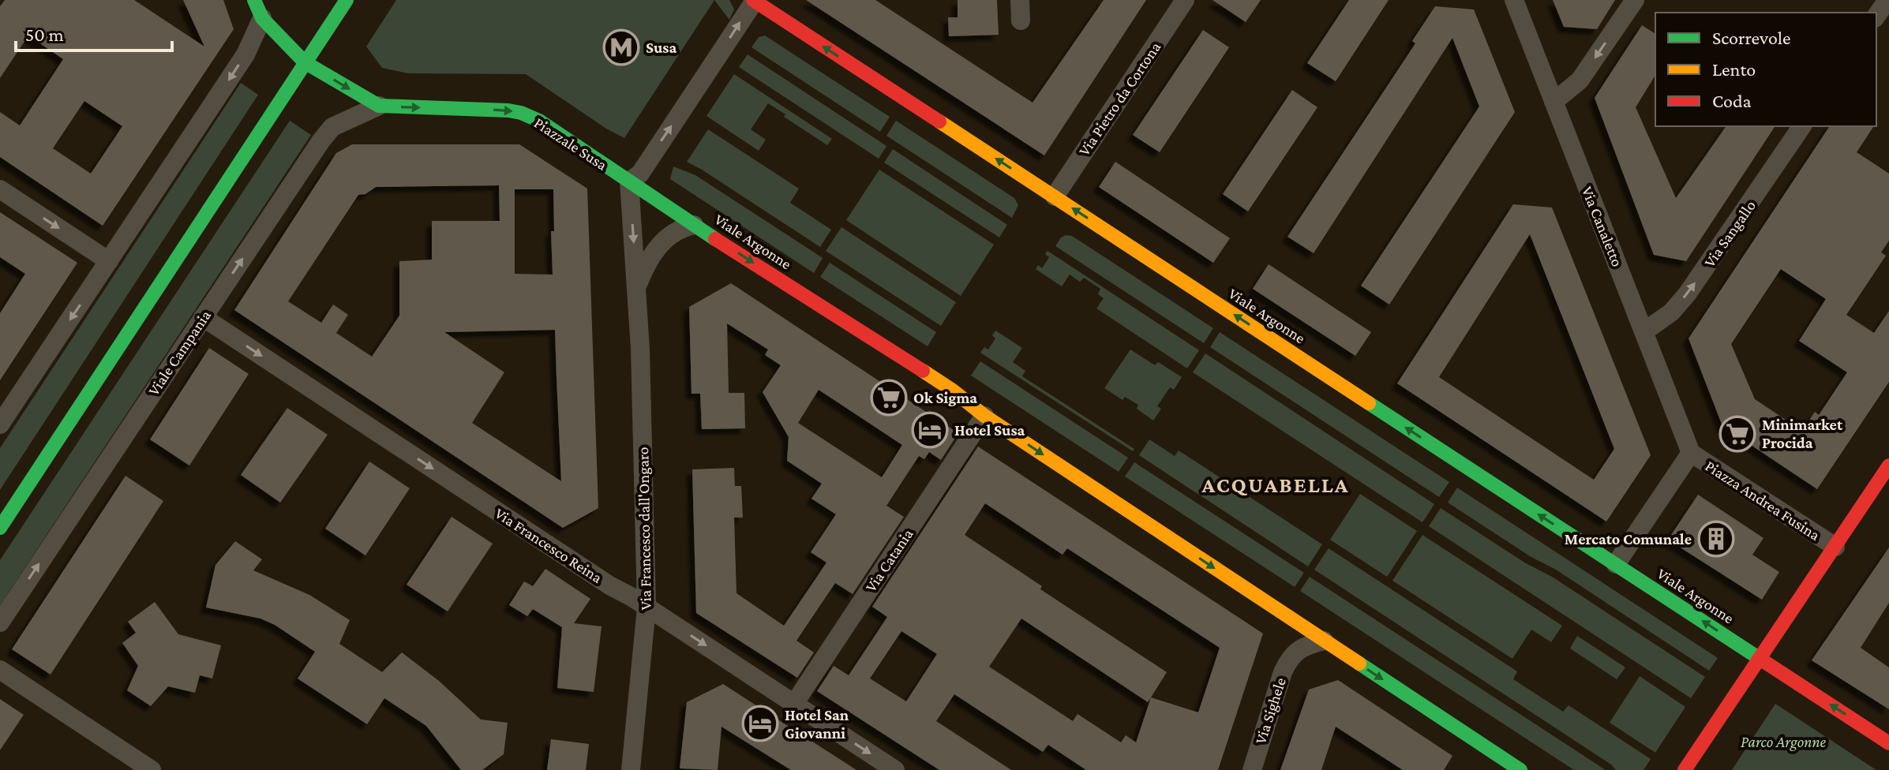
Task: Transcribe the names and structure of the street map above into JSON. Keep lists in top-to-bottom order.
{
  "streets": {
    "street": [
      "Via Pietro da Cortona",
      "Piazzale Susa",
      "Via Canaletto",
      "Via Sangallo",
      "Viale Argonne",
      "Viale Campania",
      "Piazza Andrea Fusina",
      "Via Francesco dall'Ongaro",
      "Via Francesco Reina",
      "Via Catania",
      "Via Sighele"
    ]
  },
  "crossings": [
    ["Via Pietro da Cortona", "Viale Argonne"],
    ["Piazzale Susa", "Viale Argonne"],
    ["Piazzale Susa", "Viale Campania"],
    ["Piazzale Susa", "Via Francesco dall'Ongaro"],
    ["Via Canaletto", "Via Sangallo"],
    ["Via Canaletto", "Piazza Andrea Fusina"],
    ["Viale Argonne", "Piazza Andrea Fusina"],
    ["Viale Argonne", "Via Francesco dall'Ongaro"],
    ["Viale Argonne", "Via Catania"],
    ["Viale Argonne", "Via Sighele"],
    ["Viale Campania", "Via Francesco Reina"],
    ["Via Francesco dall'Ongaro", "Via Francesco Reina"],
    ["Via Francesco Reina", "Via Catania"]
  ],
  "one_way": ["Piazzale Susa", "Via Sangallo", "Via Francesco Reina"],
  "districts": ["ACQUABELLA"],
  "parks": ["Parco Argonne"],
  "places": {
    "metro station": ["Susa"],
    "supermarket": ["Ok Sigma", "Minimarket Procida"],
    "hotel": ["Hotel Susa", "Hotel San Giovanni"],
    "building": ["Mercato Comunale"]
  },
  "legend": ["Scorrevole", "Lento", "Coda"],
  "scale_bar": "50 m"
}
